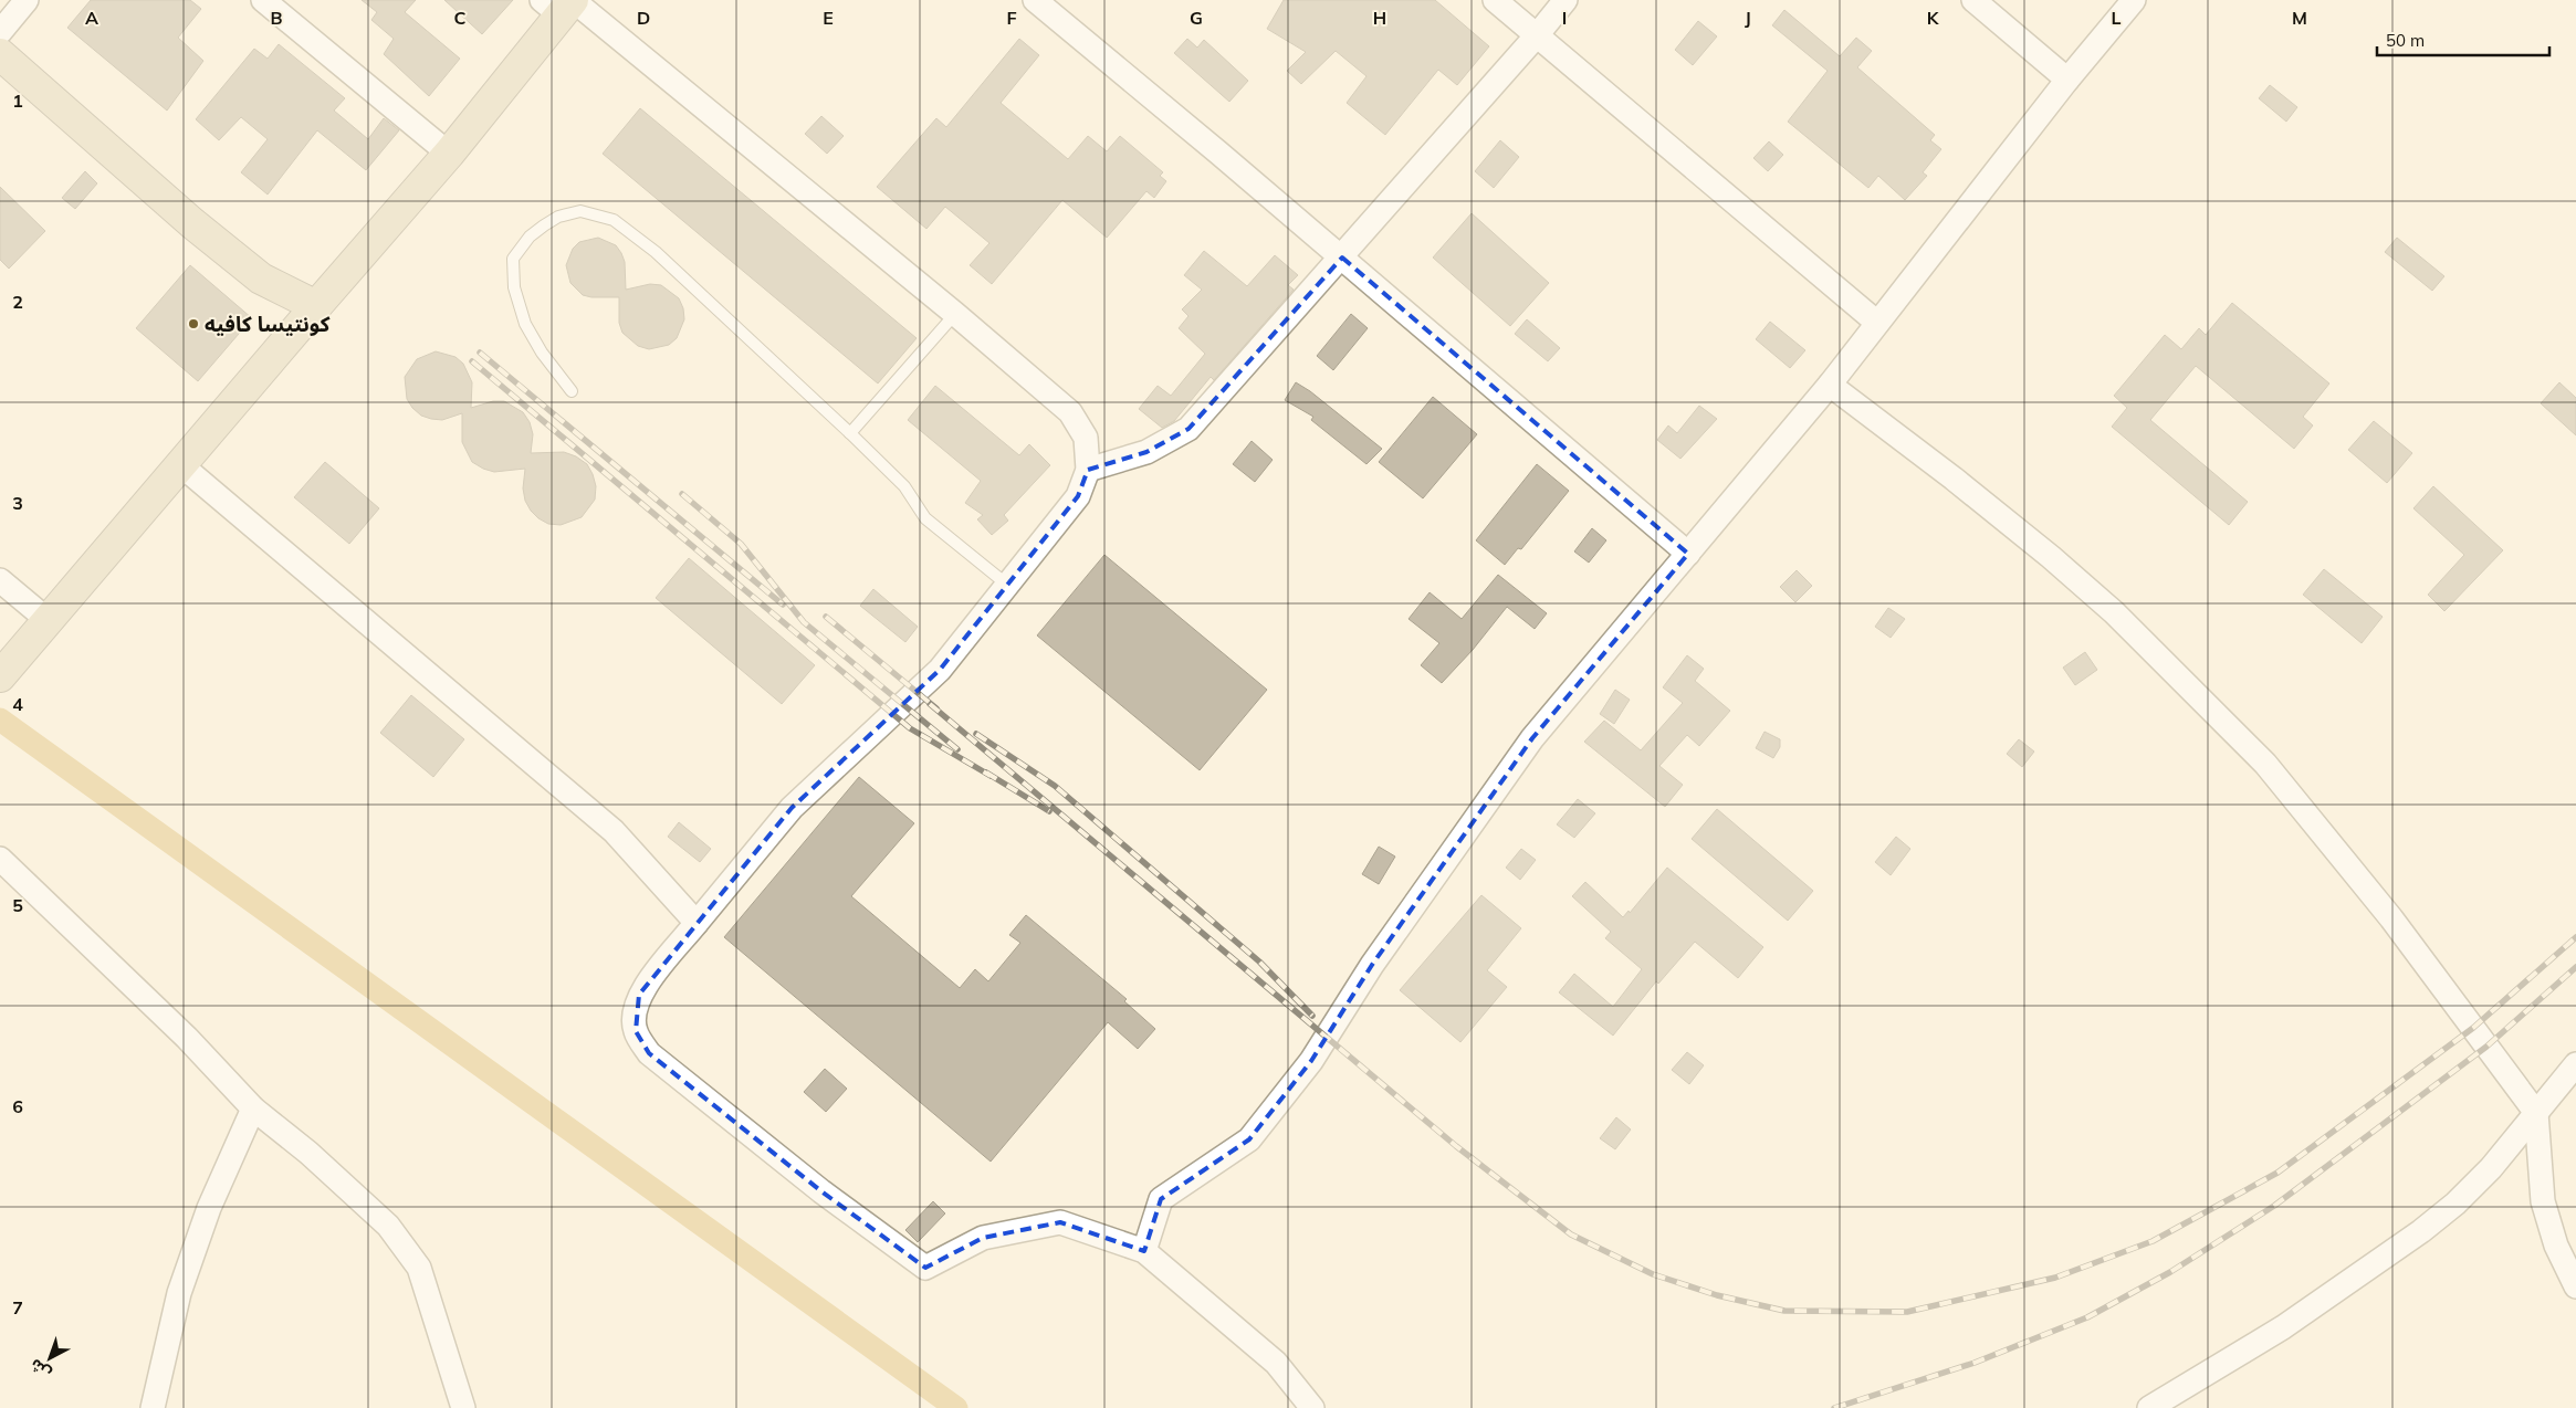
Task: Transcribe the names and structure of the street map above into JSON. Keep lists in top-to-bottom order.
{
  "places": ["كونتيسا كافيه"],
  "scale_bar": "50 m",
  "north": "bottom left",
  "grid": {
    "columns": [
      "A",
      "B",
      "C",
      "D",
      "E",
      "F",
      "G",
      "H",
      "I",
      "J",
      "K",
      "L",
      "M"
    ],
    "rows": [
      "1",
      "2",
      "3",
      "4",
      "5",
      "6",
      "7"
    ]
  }
}
